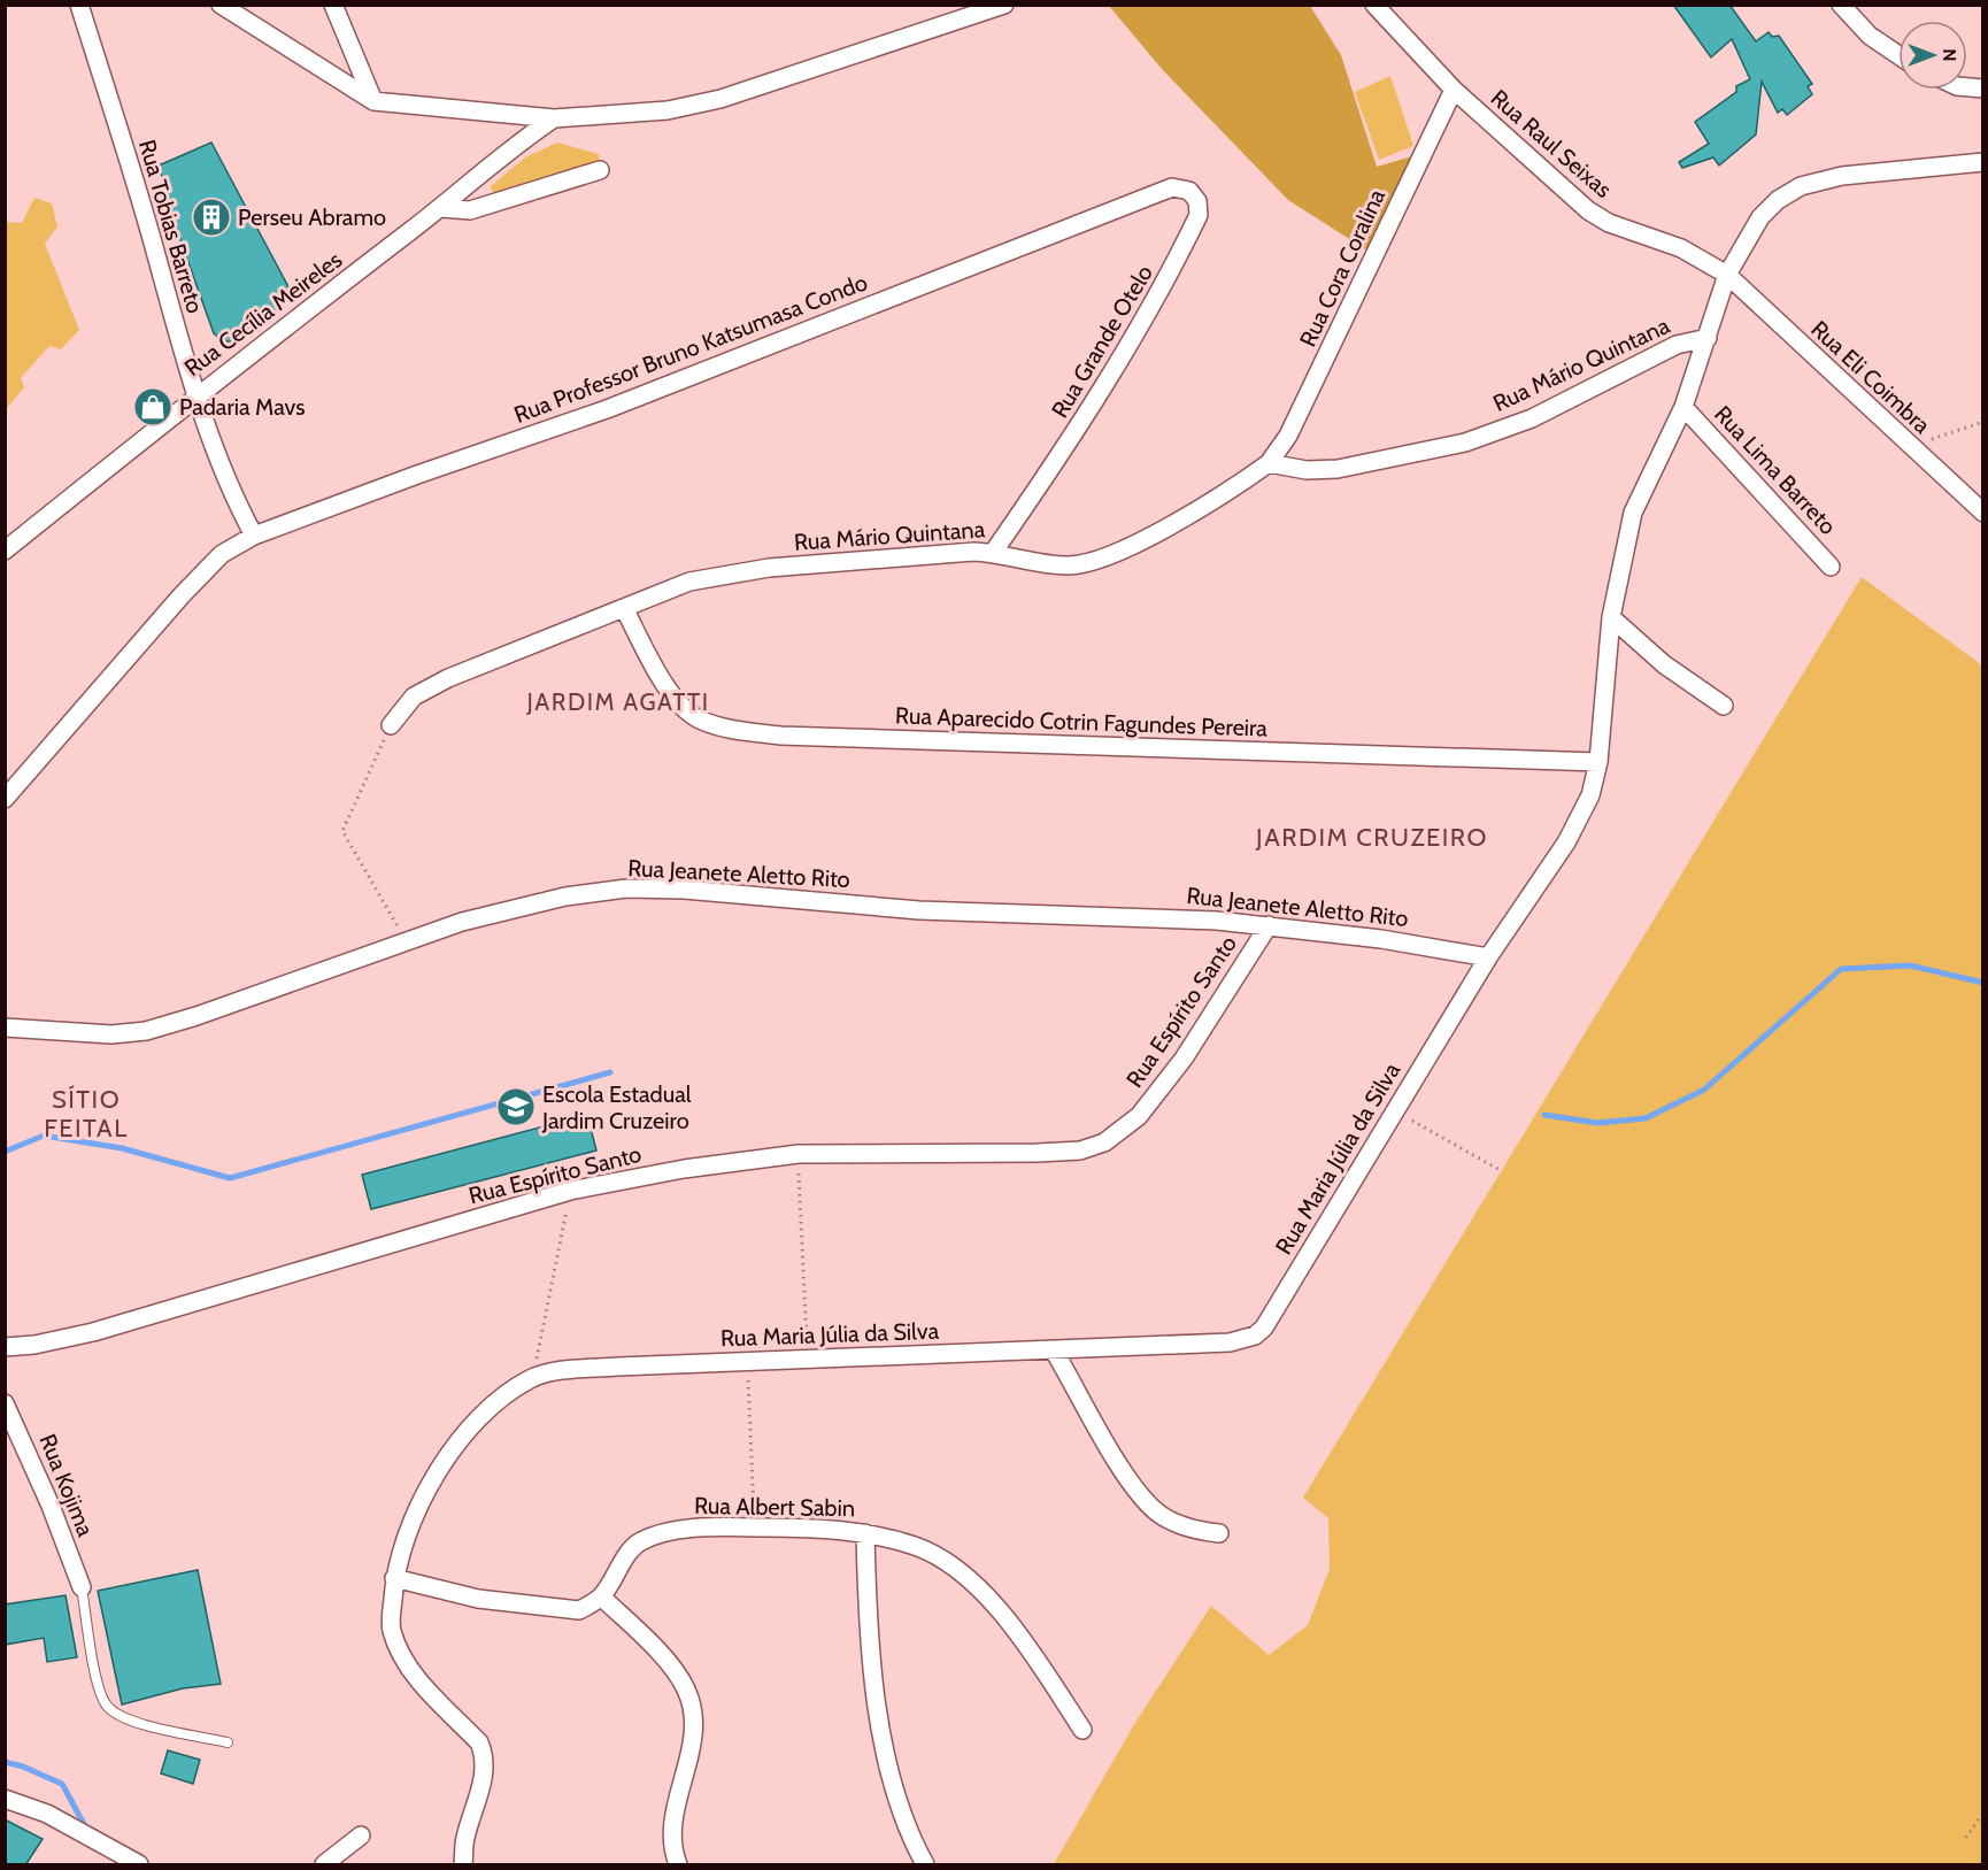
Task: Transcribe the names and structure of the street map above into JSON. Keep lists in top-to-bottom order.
{
  "streets": {
    "street": [
      "Rua Raul Seixas",
      "Rua Tobias Barreto",
      "Rua Cora Coralina",
      "Rua Cecília Meireles",
      "Rua Grande Otelo",
      "Rua Professor Bruno Katsumasa Condo",
      "Rua Mário Quintana",
      "Rua Eli Coimbra",
      "Rua Lima Barreto",
      "Rua Aparecido Cotrin Fagundes Pereira",
      "Rua Jeanete Aletto Rito",
      "Rua Espírito Santo",
      "Rua Maria Júlia da Silva",
      "Rua Kojima",
      "Rua Albert Sabin"
    ]
  },
  "crossings": [
    ["Rua Raul Seixas", "Rua Cora Coralina"],
    ["Rua Raul Seixas", "Rua Eli Coimbra"],
    ["Rua Raul Seixas", "Rua Maria Júlia da Silva"],
    ["Rua Tobias Barreto", "Rua Cecília Meireles"],
    ["Rua Tobias Barreto", "Rua Professor Bruno Katsumasa Condo"],
    ["Rua Cora Coralina", "Rua Mário Quintana"],
    ["Rua Grande Otelo", "Rua Professor Bruno Katsumasa Condo"],
    ["Rua Grande Otelo", "Rua Mário Quintana"],
    ["Rua Mário Quintana", "Rua Aparecido Cotrin Fagundes Pereira"],
    ["Rua Mário Quintana", "Rua Maria Júlia da Silva"],
    ["Rua Eli Coimbra", "Rua Maria Júlia da Silva"],
    ["Rua Lima Barreto", "Rua Maria Júlia da Silva"],
    ["Rua Aparecido Cotrin Fagundes Pereira", "Rua Maria Júlia da Silva"],
    ["Rua Jeanete Aletto Rito", "Rua Espírito Santo"],
    ["Rua Jeanete Aletto Rito", "Rua Maria Júlia da Silva"],
    ["Rua Maria Júlia da Silva", "Rua Albert Sabin"]
  ],
  "districts": ["JARDIM AGATTI", "JARDIM CRUZEIRO", "SÍTIO FEITAL"],
  "places": {
    "building": ["Perseu Abramo"],
    "shop": ["Padaria Mavs"],
    "school or university": ["Escola Estadual Jardim Cruzeiro"]
  },
  "north": "right"
}
